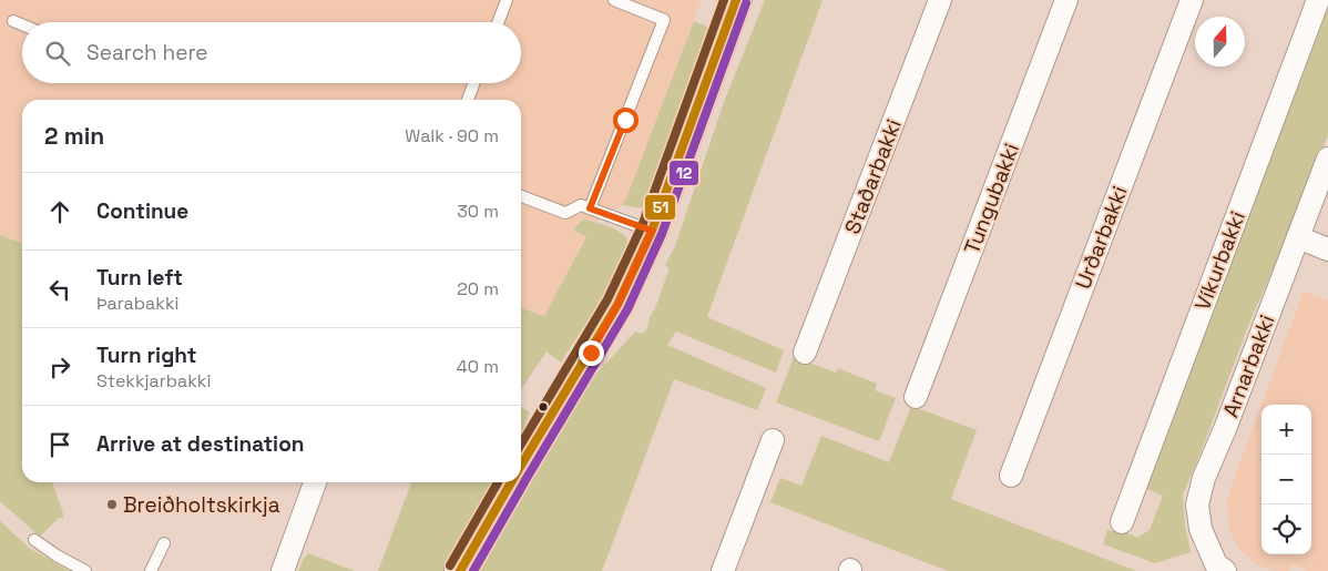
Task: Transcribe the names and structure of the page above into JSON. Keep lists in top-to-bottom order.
{
  "streets": {
    "street": [
      "Staðarbakki",
      "Tungubakki",
      "Urðarbakki",
      "Víkurbakki",
      "Arnarbakki"
    ]
  },
  "places": ["Breiðholtskirkja"],
  "lines": ["transit line 51", "transit line 12"],
  "north": "top",
  "page": {
    "search": "Search here",
    "heading": ["2 min", "Walk · 90 m"],
    "list": [
      ["Continue", "30 m"],
      ["Turn left", "Þarabakki", "20 m"],
      ["Turn right", "Stekkjarbakki", "40 m"],
      "Arrive at destination"
    ],
    "map_buttons": ["+", "−"]
  }
}
